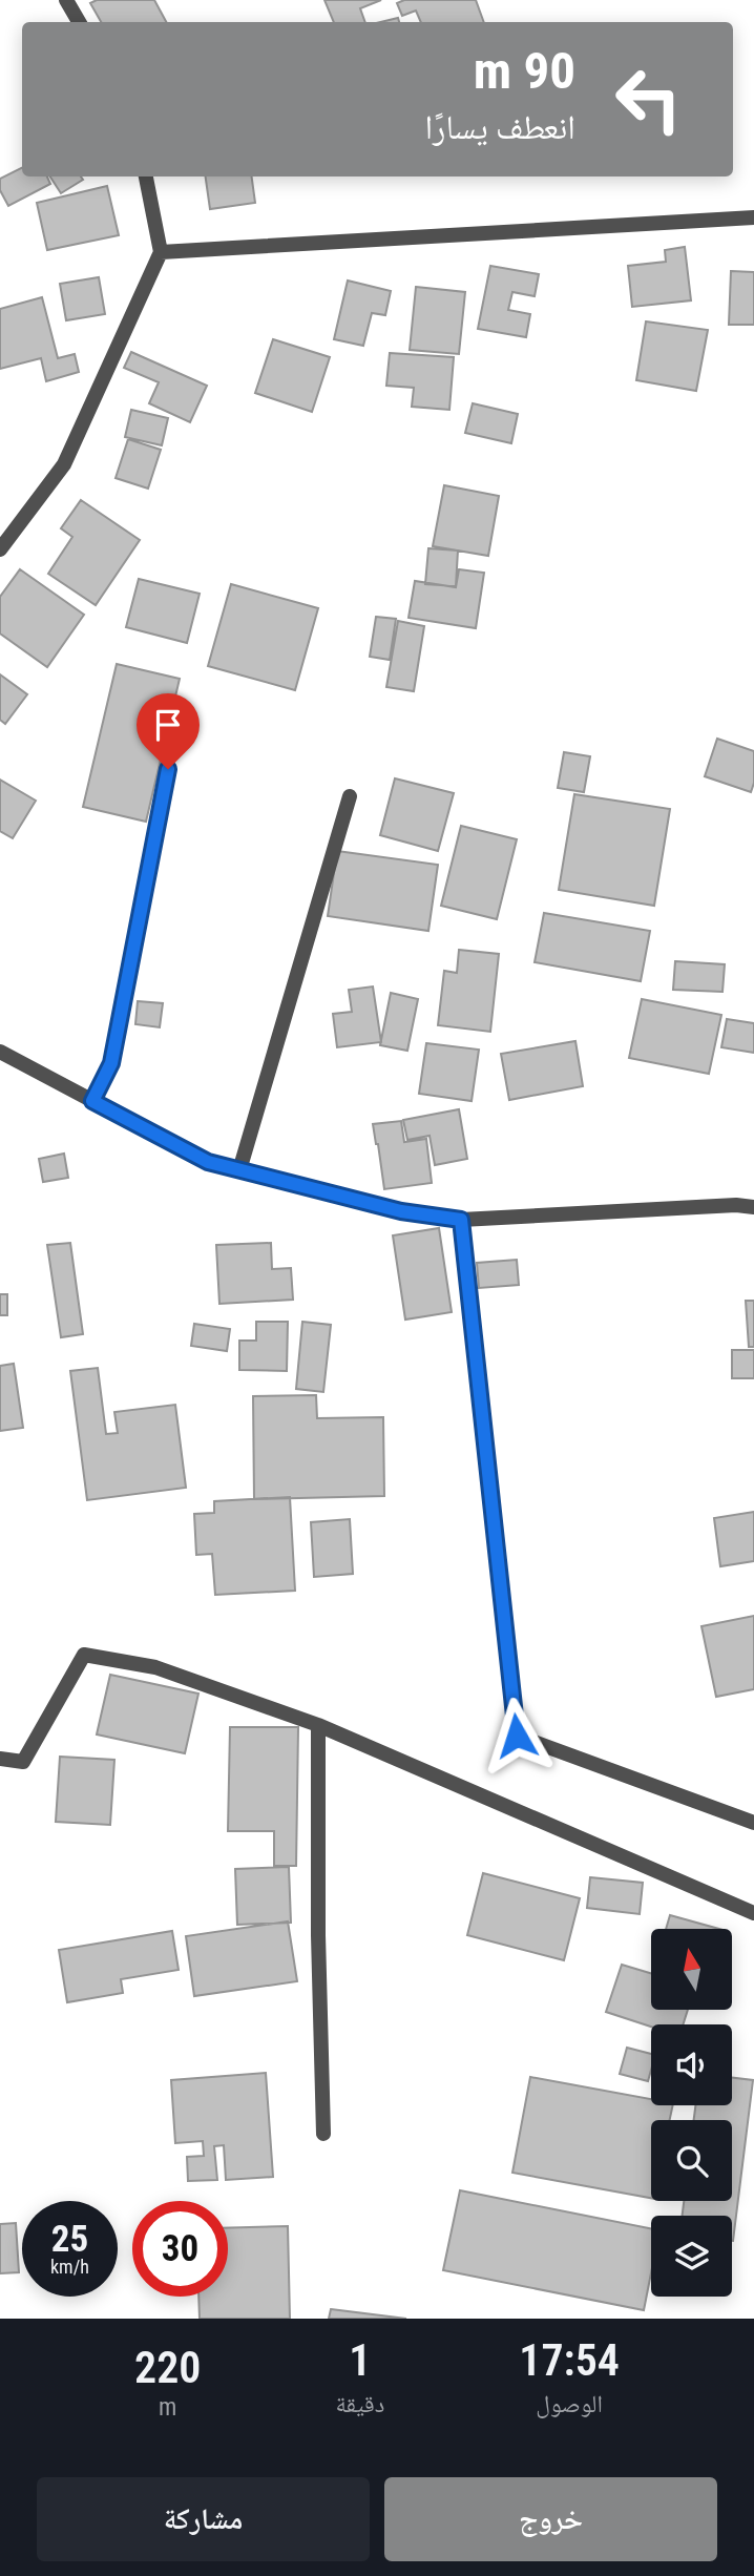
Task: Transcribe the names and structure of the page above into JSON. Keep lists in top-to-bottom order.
{
  "north": "top",
  "page": {
    "turn": ["90 m", "انعطف يسارًا"],
    "speed": "25 km/h",
    "limit": "30",
    "eta": [
      "17:54",
      "الوصول",
      "1",
      "دقيقة",
      "220",
      "m"
    ],
    "buttons": ["خروج", "مشاركة"]
  }
}
